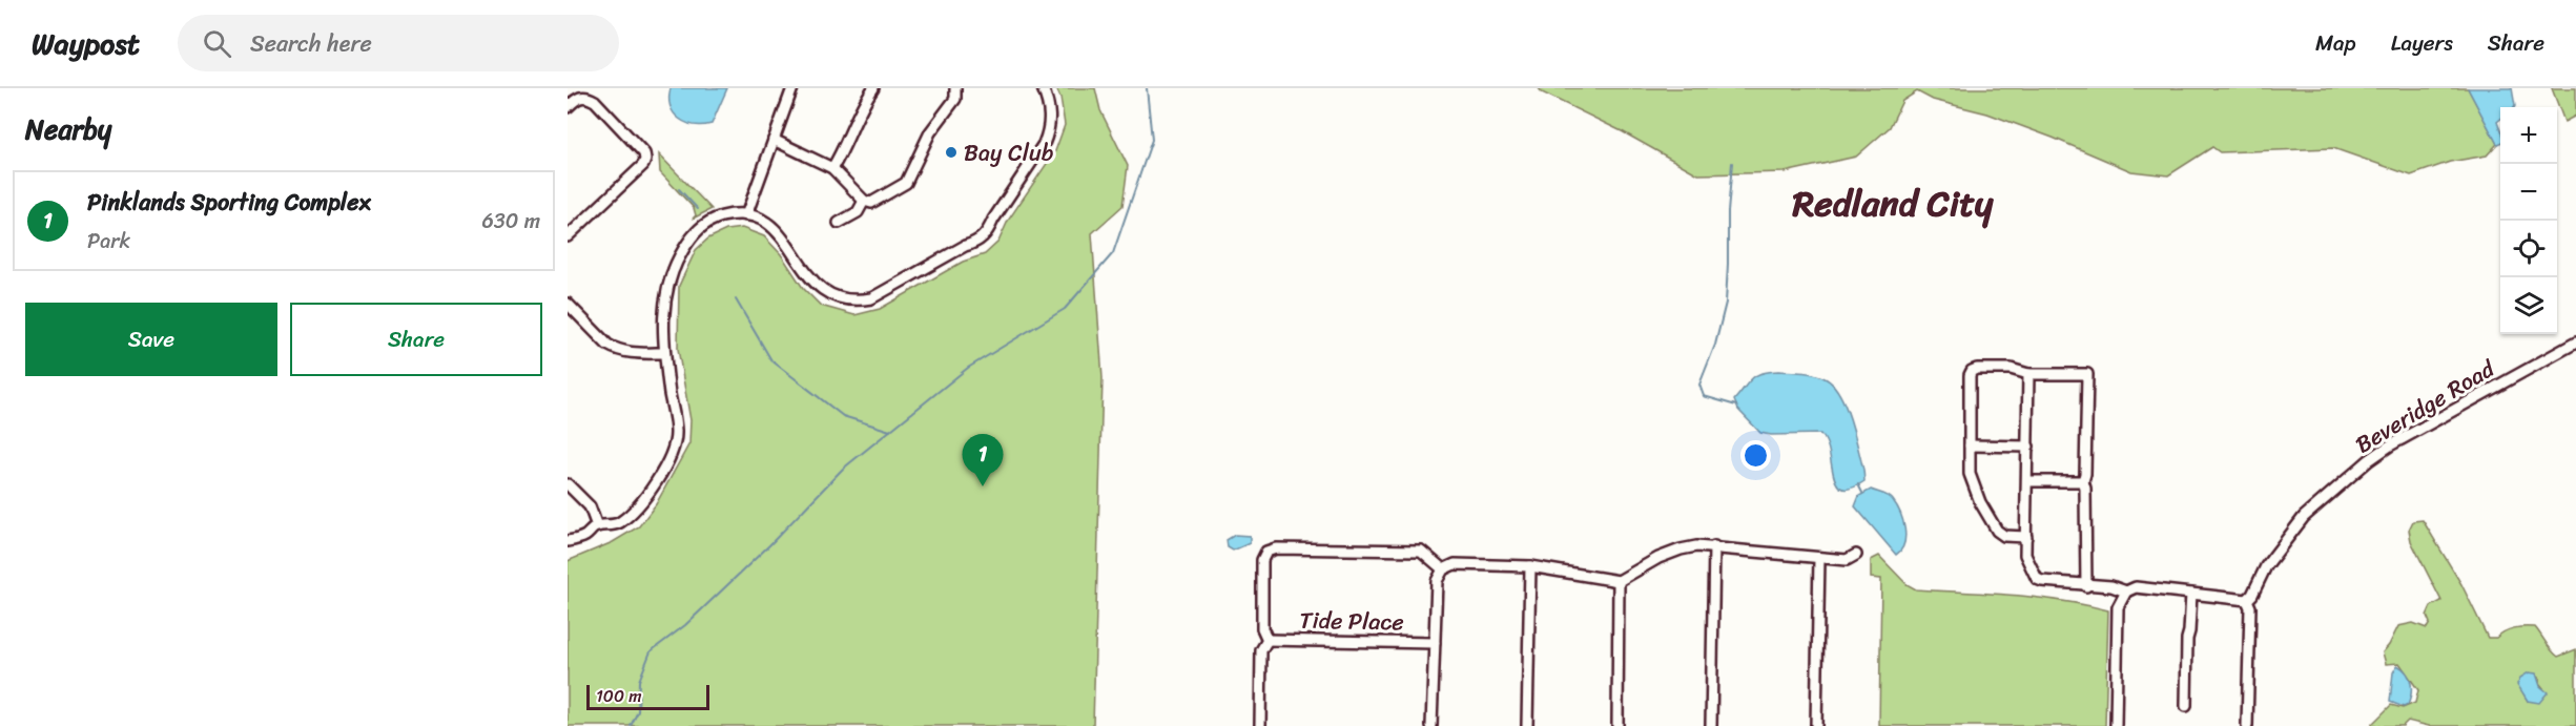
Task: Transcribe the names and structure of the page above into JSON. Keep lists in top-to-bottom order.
{
  "streets": {
    "street": ["Beveridge Road", "Tide Place"]
  },
  "districts": ["Redland City"],
  "places": ["Bay Club"],
  "scale_bar": "100 m",
  "page": {
    "header": "Waypost",
    "search": "Search here",
    "nav": ["Map", "Layers", "Share"],
    "heading": "Nearby",
    "map_buttons": ["+", "−"],
    "list": [
      {
        "mark": "1",
        "name": "Pinklands Sporting Complex",
        "note": "Park",
        "value": "630 m"
      }
    ],
    "buttons": ["Save", "Share"],
    "pins": "1",
    "scale": "100 m"
  }
}
